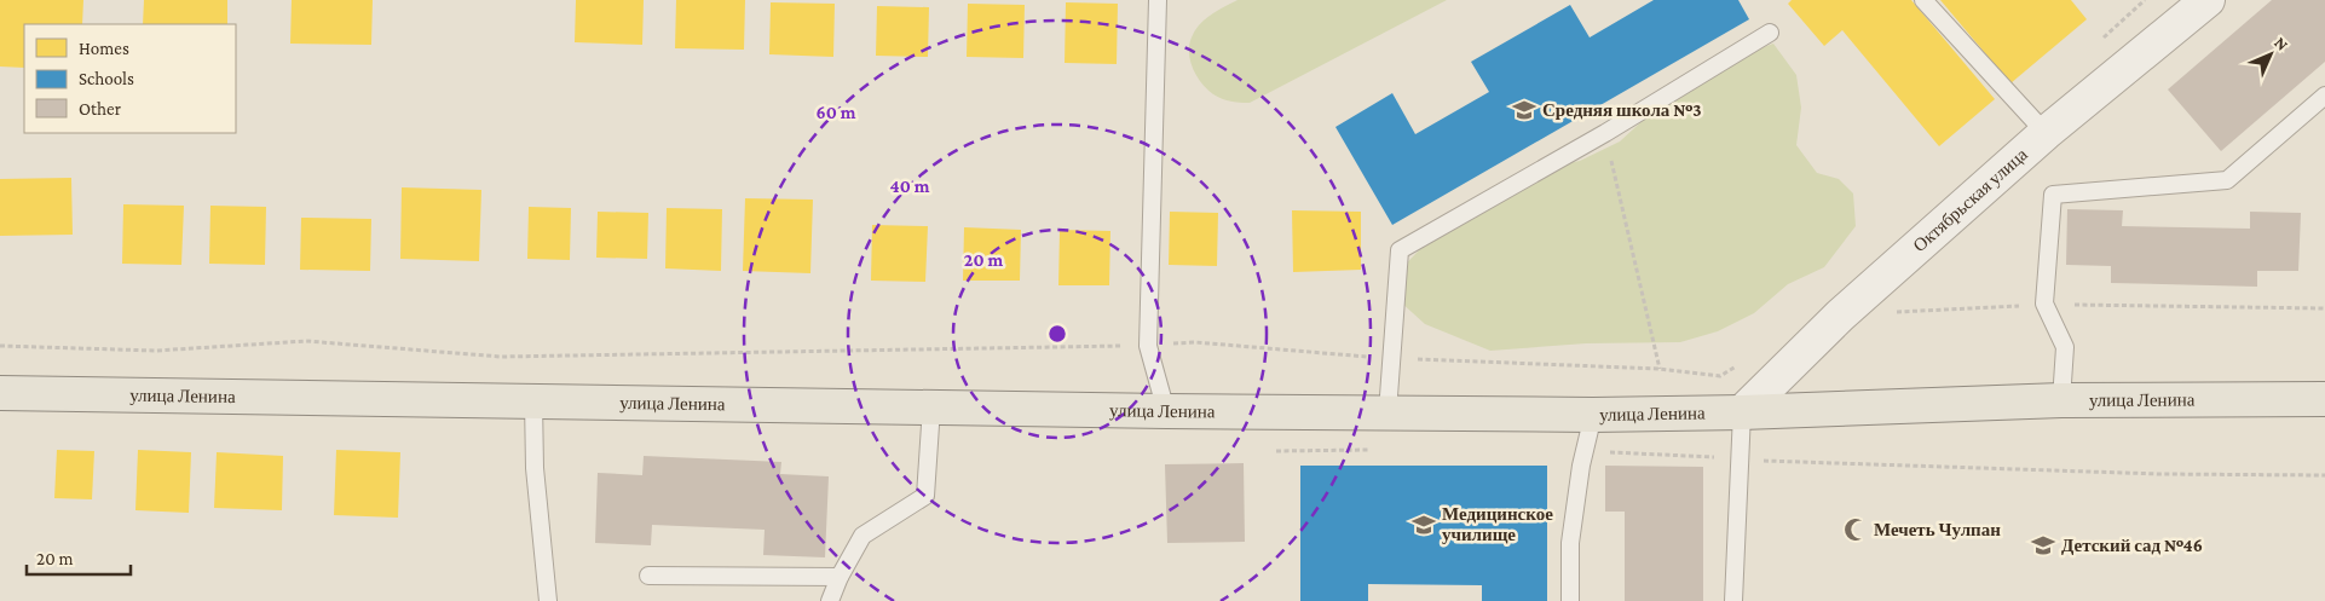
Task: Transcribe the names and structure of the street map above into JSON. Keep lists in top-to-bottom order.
{
  "streets": {
    "main road": ["улица Ленина"],
    "street": ["Октябрьская улица"]
  },
  "crossings": [
    ["Октябрьская улица", "улица Ленина"]
  ],
  "places": {
    "school or university": ["Средняя школа №3", "Медицинское училище", "Детский сад №46"],
    "mosque": ["Мечеть Чулпан"]
  },
  "legend": ["Homes", "Schools", "Other"],
  "scale_bar": "20 m",
  "north": "top right",
  "rings": ["60 m", "40 m", "20 m"]
}
